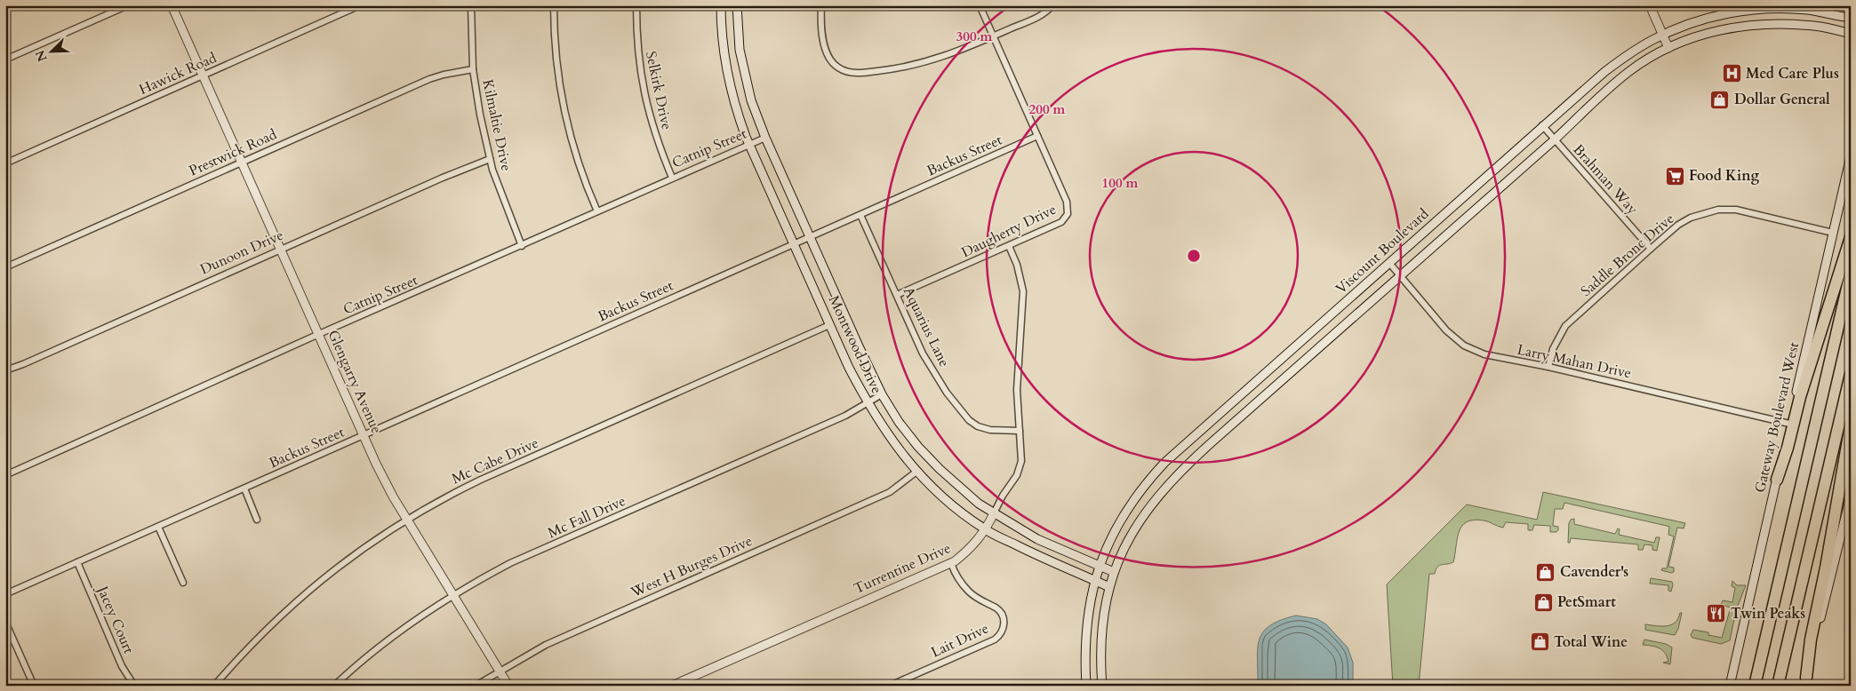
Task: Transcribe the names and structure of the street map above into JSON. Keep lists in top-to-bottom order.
{
  "streets": {
    "main road": [
      "Viscount Boulevard",
      "Montwood Drive",
      "Glengarry Avenue",
      "Gateway Boulevard West",
      "Turrentine Drive"
    ],
    "street": [
      "Hawick Road",
      "Selkirk Drive",
      "Kilmaltie Drive",
      "Catnip Street",
      "Prestwick Road",
      "Backus Street",
      "Brahman Way",
      "Daugherty Drive",
      "Dunoon Drive",
      "Saddle Bronc Drive",
      "Aquarius Lane",
      "Larry Mahan Drive",
      "Mc Cabe Drive",
      "Mc Fall Drive",
      "West H Burges Drive",
      "Jacey Court",
      "Lait Drive"
    ]
  },
  "crossings": [
    ["Hawick Road", "Glengarry Avenue"],
    ["Selkirk Drive", "Catnip Street"],
    ["Kilmaltie Drive", "Catnip Street"],
    ["Kilmaltie Drive", "Prestwick Road"],
    ["Kilmaltie Drive", "Dunoon Drive"],
    ["Catnip Street", "Montwood Drive"],
    ["Catnip Street", "Glengarry Avenue"],
    ["Prestwick Road", "Glengarry Avenue"],
    ["Backus Street", "Daugherty Drive"],
    ["Backus Street", "Aquarius Lane"],
    ["Backus Street", "Montwood Drive"],
    ["Backus Street", "Glengarry Avenue"],
    ["Backus Street", "Jacey Court"],
    ["Brahman Way", "Viscount Boulevard"],
    ["Brahman Way", "Saddle Bronc Drive"],
    ["Daugherty Drive", "Aquarius Lane"],
    ["Daugherty Drive", "Turrentine Drive"],
    ["Viscount Boulevard", "Montwood Drive"],
    ["Viscount Boulevard", "Larry Mahan Drive"],
    ["Dunoon Drive", "Glengarry Avenue"],
    ["Saddle Bronc Drive", "Larry Mahan Drive"],
    ["Saddle Bronc Drive", "Gateway Boulevard West"],
    ["Aquarius Lane", "Turrentine Drive"],
    ["Montwood Drive", "Mc Cabe Drive"],
    ["Montwood Drive", "Mc Fall Drive"],
    ["Montwood Drive", "West H Burges Drive"],
    ["Montwood Drive", "Turrentine Drive"],
    ["Larry Mahan Drive", "Gateway Boulevard West"],
    ["Glengarry Avenue", "Mc Cabe Drive"],
    ["Glengarry Avenue", "Mc Fall Drive"],
    ["Glengarry Avenue", "West H Burges Drive"],
    ["Turrentine Drive", "Lait Drive"]
  ],
  "places": {
    "hospital": ["Med Care Plus"],
    "shop": [
      "Dollar General",
      "Cavender's",
      "PetSmart",
      "Total Wine"
    ],
    "supermarket": ["Food King"],
    "restaurant": ["Twin Peaks"]
  },
  "north": "bottom left",
  "rings": ["300 m", "200 m", "100 m"]
}
